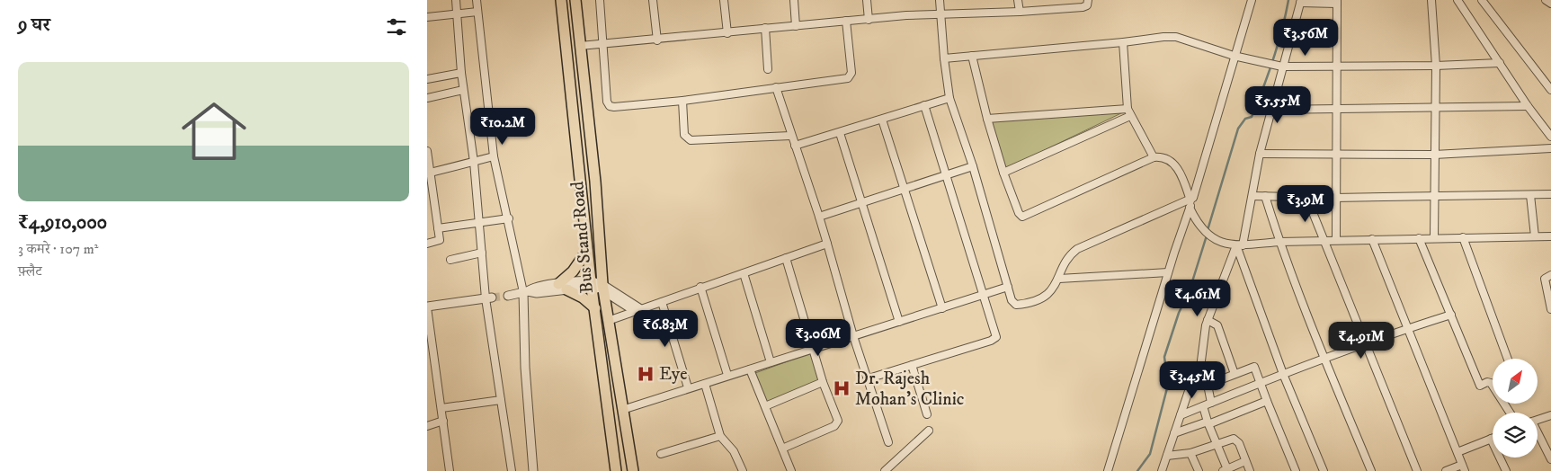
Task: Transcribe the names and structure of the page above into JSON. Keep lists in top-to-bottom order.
{
  "streets": {
    "main road": ["Bus Stand Road"]
  },
  "places": {
    "hospital": ["Eye", "Dr. Rajesh Mohan's Clinic"]
  },
  "north": "top right",
  "page": {
    "heading": "9 घर",
    "price": [
      "₹3.56M",
      "₹5.55M",
      "₹10.2M",
      "₹3.9M",
      "₹4.61M",
      "₹6.83M",
      "₹3.06M",
      "₹4.91M",
      "₹3.45M"
    ],
    "list": [
      {
        "name": "₹4,910,000",
        "note": "3 कमरे · 107 m² · फ़्लैट"
      }
    ]
  }
}
